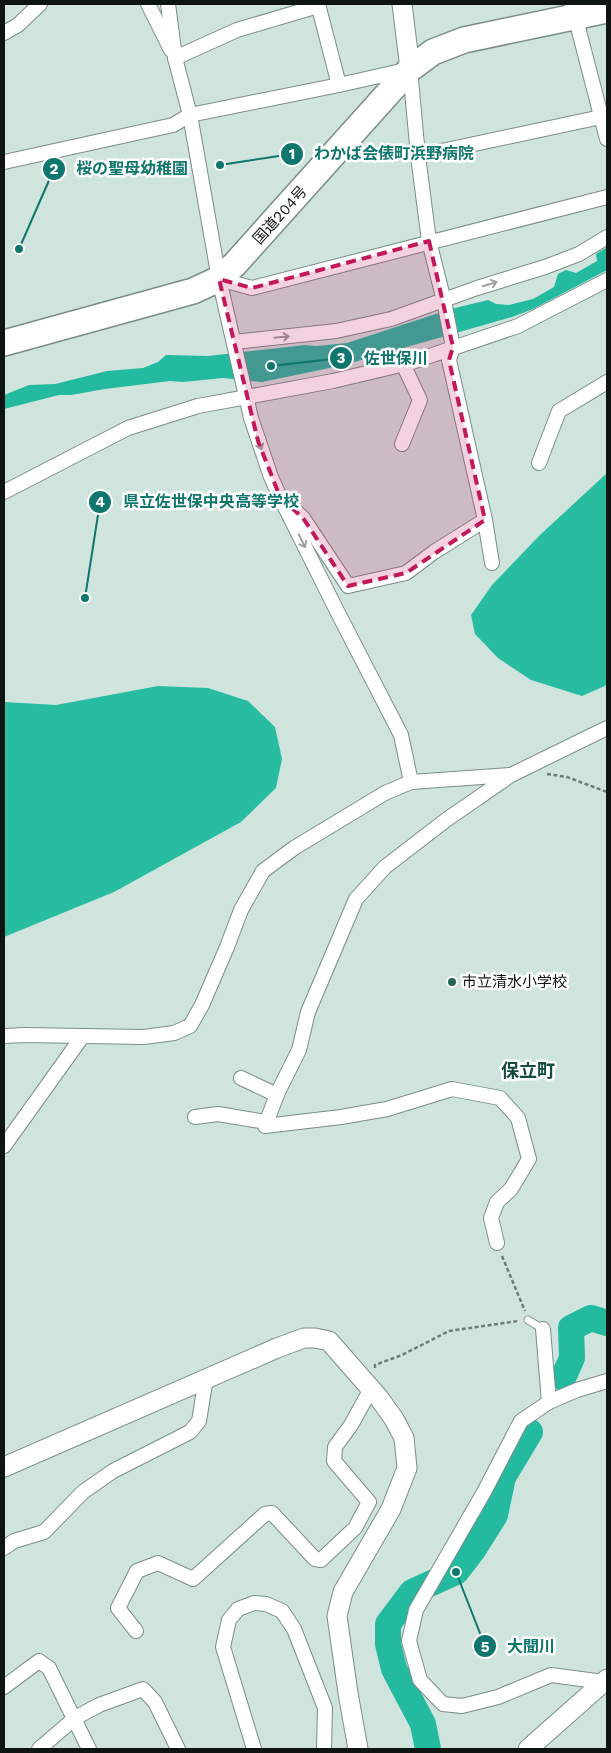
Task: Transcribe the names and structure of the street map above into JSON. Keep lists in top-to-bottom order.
{
  "streets": {
    "highway": ["国道204号"]
  },
  "districts": ["保立町"],
  "places": [
    "わかば会俵町浜野病院",
    "桜の聖母幼稚園",
    "佐世保川",
    "県立佐世保中央高等学校",
    "市立清水小学校",
    "大聞川"
  ]
}
